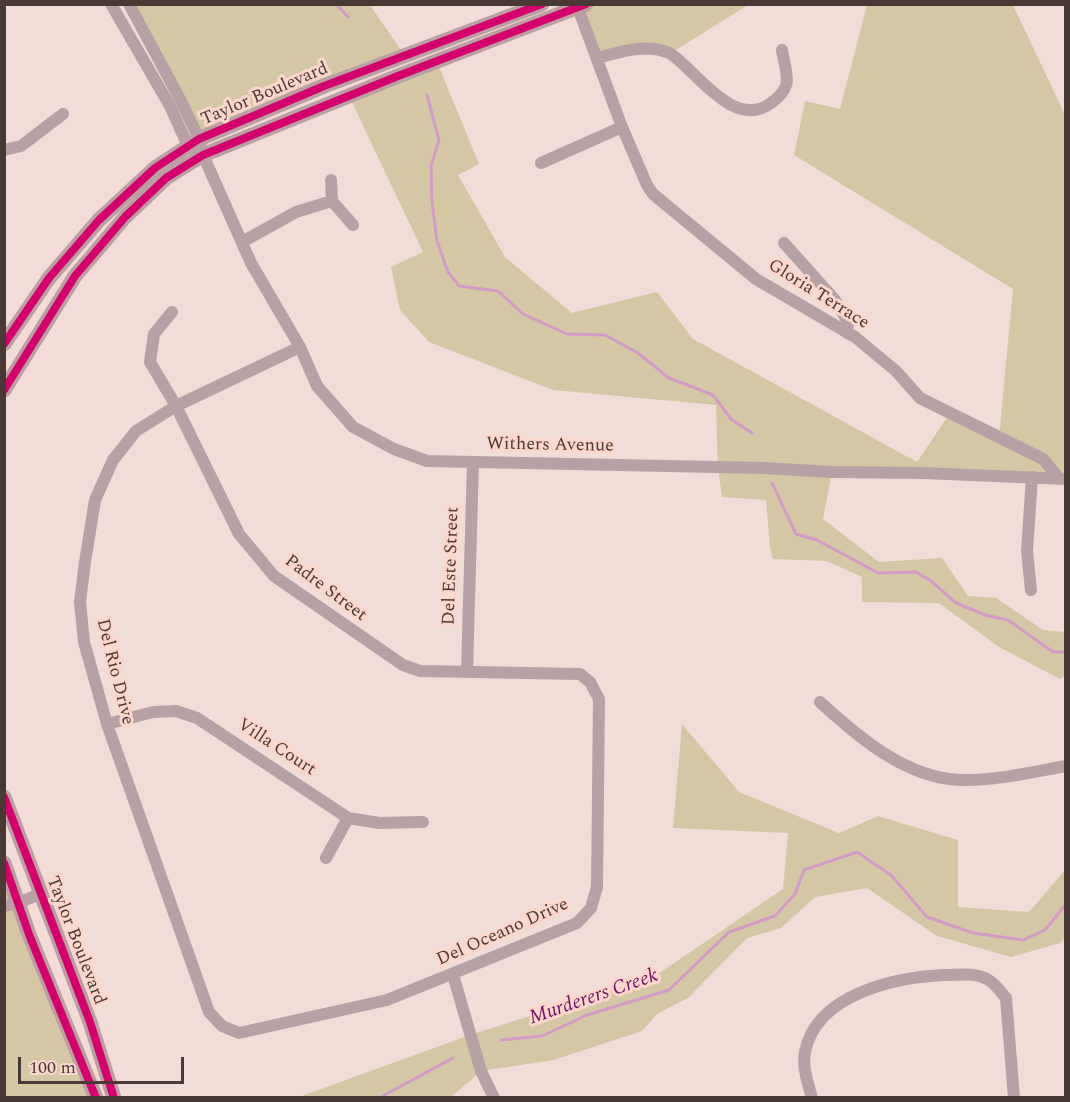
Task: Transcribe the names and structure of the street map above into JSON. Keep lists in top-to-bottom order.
{
  "streets": {
    "main road": ["Taylor Boulevard"],
    "street": [
      "Gloria Terrace",
      "Withers Avenue",
      "Del Este Street",
      "Padre Street",
      "Del Rio Drive",
      "Villa Court",
      "Del Oceano Drive"
    ]
  },
  "crossings": [
    ["Taylor Boulevard", "Gloria Terrace"],
    ["Taylor Boulevard", "Withers Avenue"],
    ["Gloria Terrace", "Withers Avenue"],
    ["Withers Avenue", "Del Este Street"],
    ["Withers Avenue", "Del Rio Drive"],
    ["Del Este Street", "Padre Street"],
    ["Del Este Street", "Del Oceano Drive"],
    ["Padre Street", "Del Rio Drive"],
    ["Padre Street", "Del Oceano Drive"],
    ["Del Rio Drive", "Villa Court"],
    ["Del Rio Drive", "Del Oceano Drive"]
  ],
  "water": ["Murderers Creek"],
  "scale_bar": "100 m"
}
